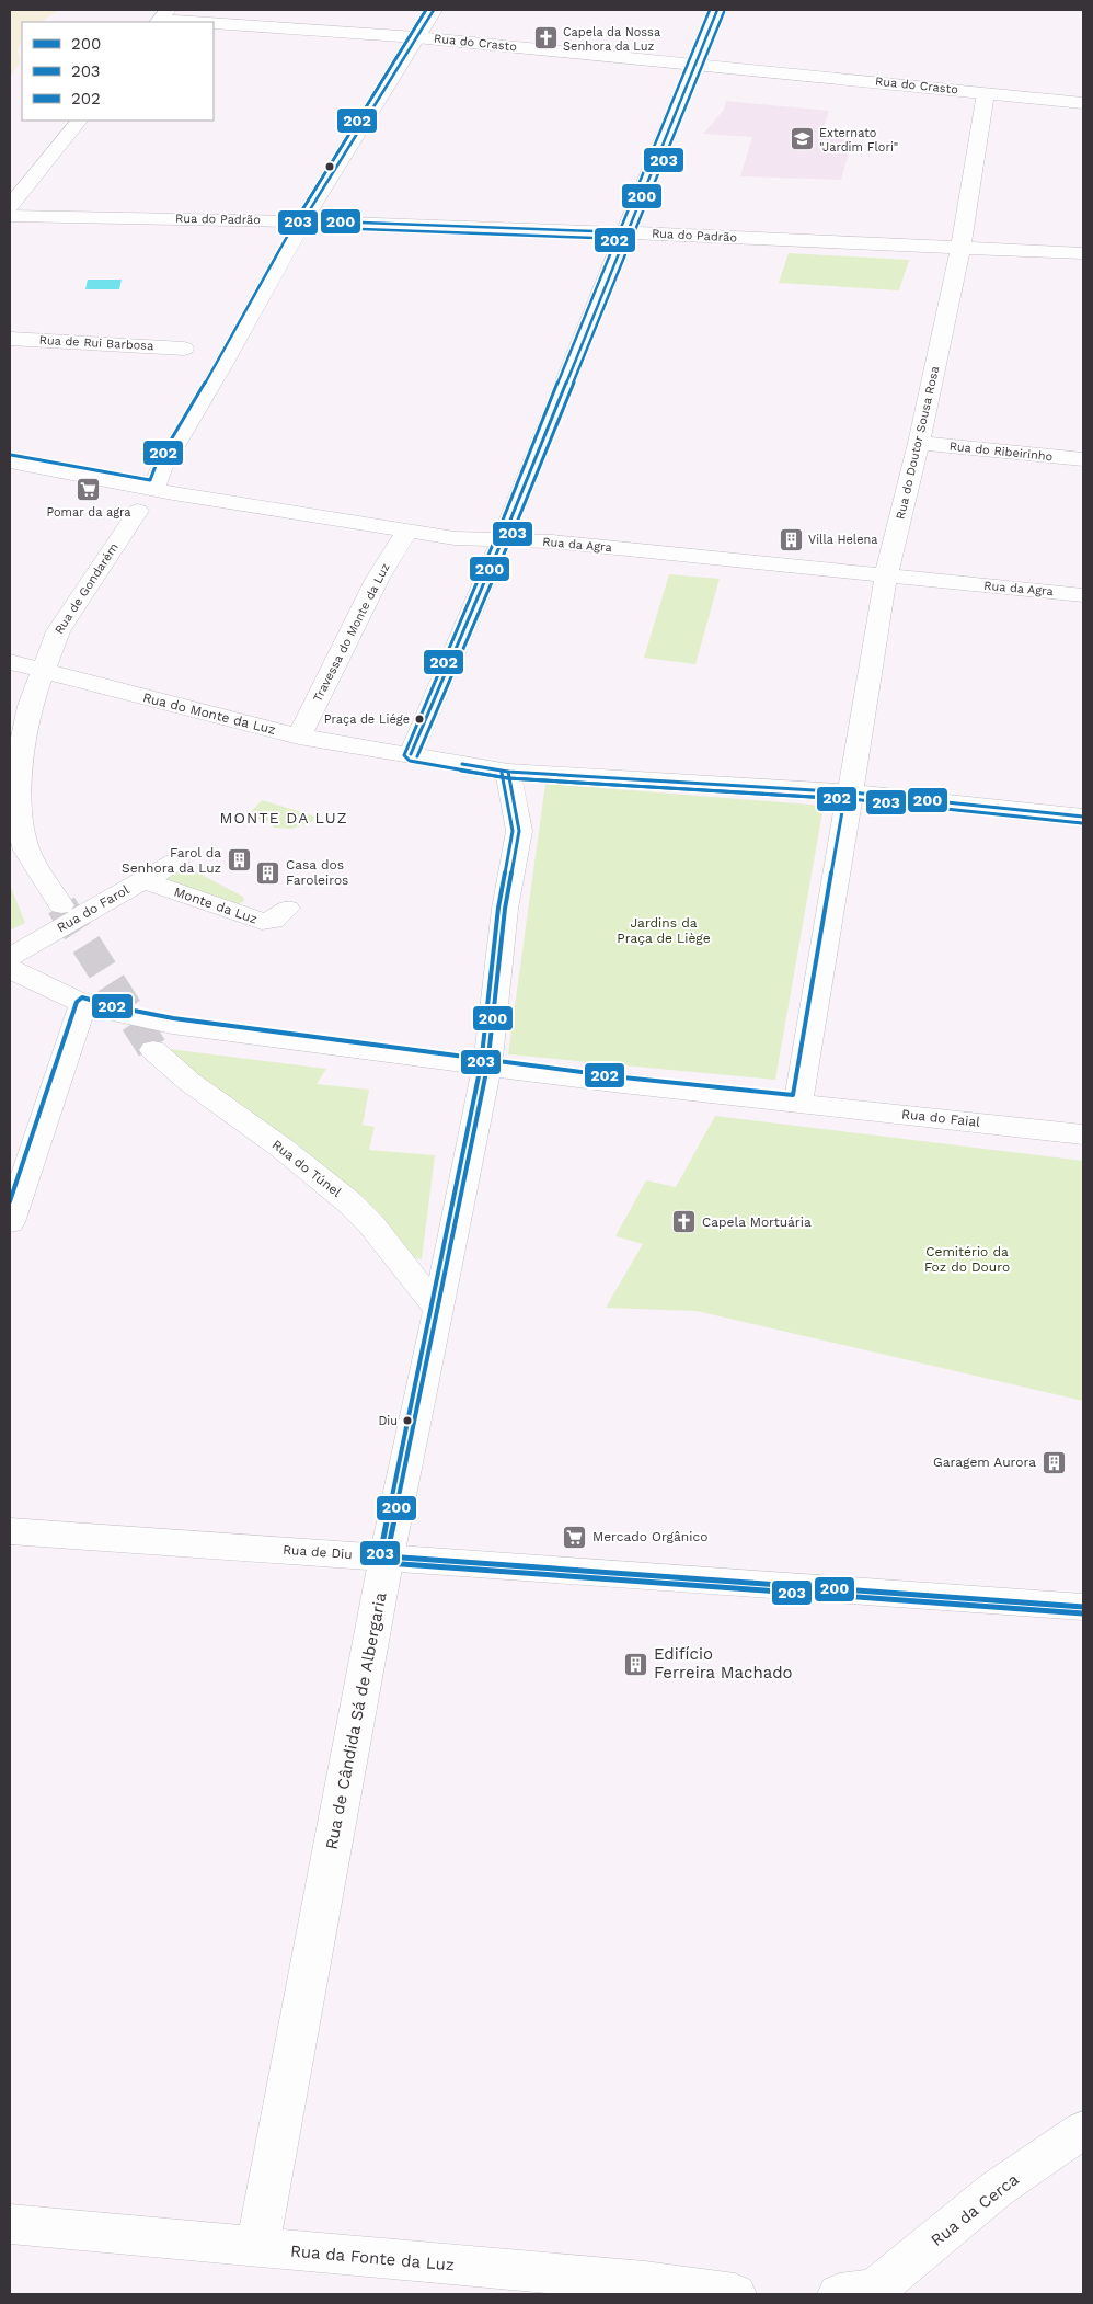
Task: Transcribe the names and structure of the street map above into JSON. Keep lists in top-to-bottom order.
{
  "streets": {
    "street": [
      "Rua do Crasto",
      "Rua do Padrão",
      "Rua de Rui Barbosa",
      "Rua do Doutor Sousa Rosa",
      "Rua do Ribeirinho",
      "Rua da Agra",
      "Rua de Gondarém",
      "Travessa do Monte da Luz",
      "Rua do Monte da Luz",
      "Monte da Luz",
      "Rua do Farol",
      "Rua do Faial",
      "Rua do Túnel",
      "Rua de Diu",
      "Rua de Cândida Sá de Albergaria",
      "Rua da Cerca",
      "Rua da Fonte da Luz"
    ]
  },
  "crossings": [
    ["Rua do Crasto", "Rua do Doutor Sousa Rosa"],
    ["Rua do Padrão", "Rua do Doutor Sousa Rosa"],
    ["Rua do Doutor Sousa Rosa", "Rua do Ribeirinho"],
    ["Rua do Doutor Sousa Rosa", "Rua da Agra"],
    ["Rua da Agra", "Travessa do Monte da Luz"],
    ["Rua de Gondarém", "Rua do Monte da Luz"],
    ["Travessa do Monte da Luz", "Rua do Monte da Luz"],
    ["Monte da Luz", "Rua do Farol"],
    ["Rua do Túnel", "Rua de Cândida Sá de Albergaria"],
    ["Rua de Diu", "Rua de Cândida Sá de Albergaria"],
    ["Rua de Cândida Sá de Albergaria", "Rua da Fonte da Luz"]
  ],
  "districts": ["MONTE DA LUZ"],
  "parks": ["Jardins da Praça de Liège", "Cemitério da Foz do Douro"],
  "places": {
    "church": ["Capela da Nossa Senhora da Luz", "Capela Mortuária"],
    "school or university": ["Externato \"Jardim Flori\""],
    "supermarket": ["Pomar da agra", "Mercado Orgânico"],
    "building": [
      "Villa Helena",
      "Farol da Senhora da Luz",
      "Casa dos Faroleiros",
      "Garagem Aurora",
      "Edifício Ferreira Machado"
    ],
    "other": ["Praça de Liége", "Diu"]
  },
  "lines": ["transit line 200", "transit line 203", "transit line 202"],
  "legend": ["200", "203", "202"]
}
